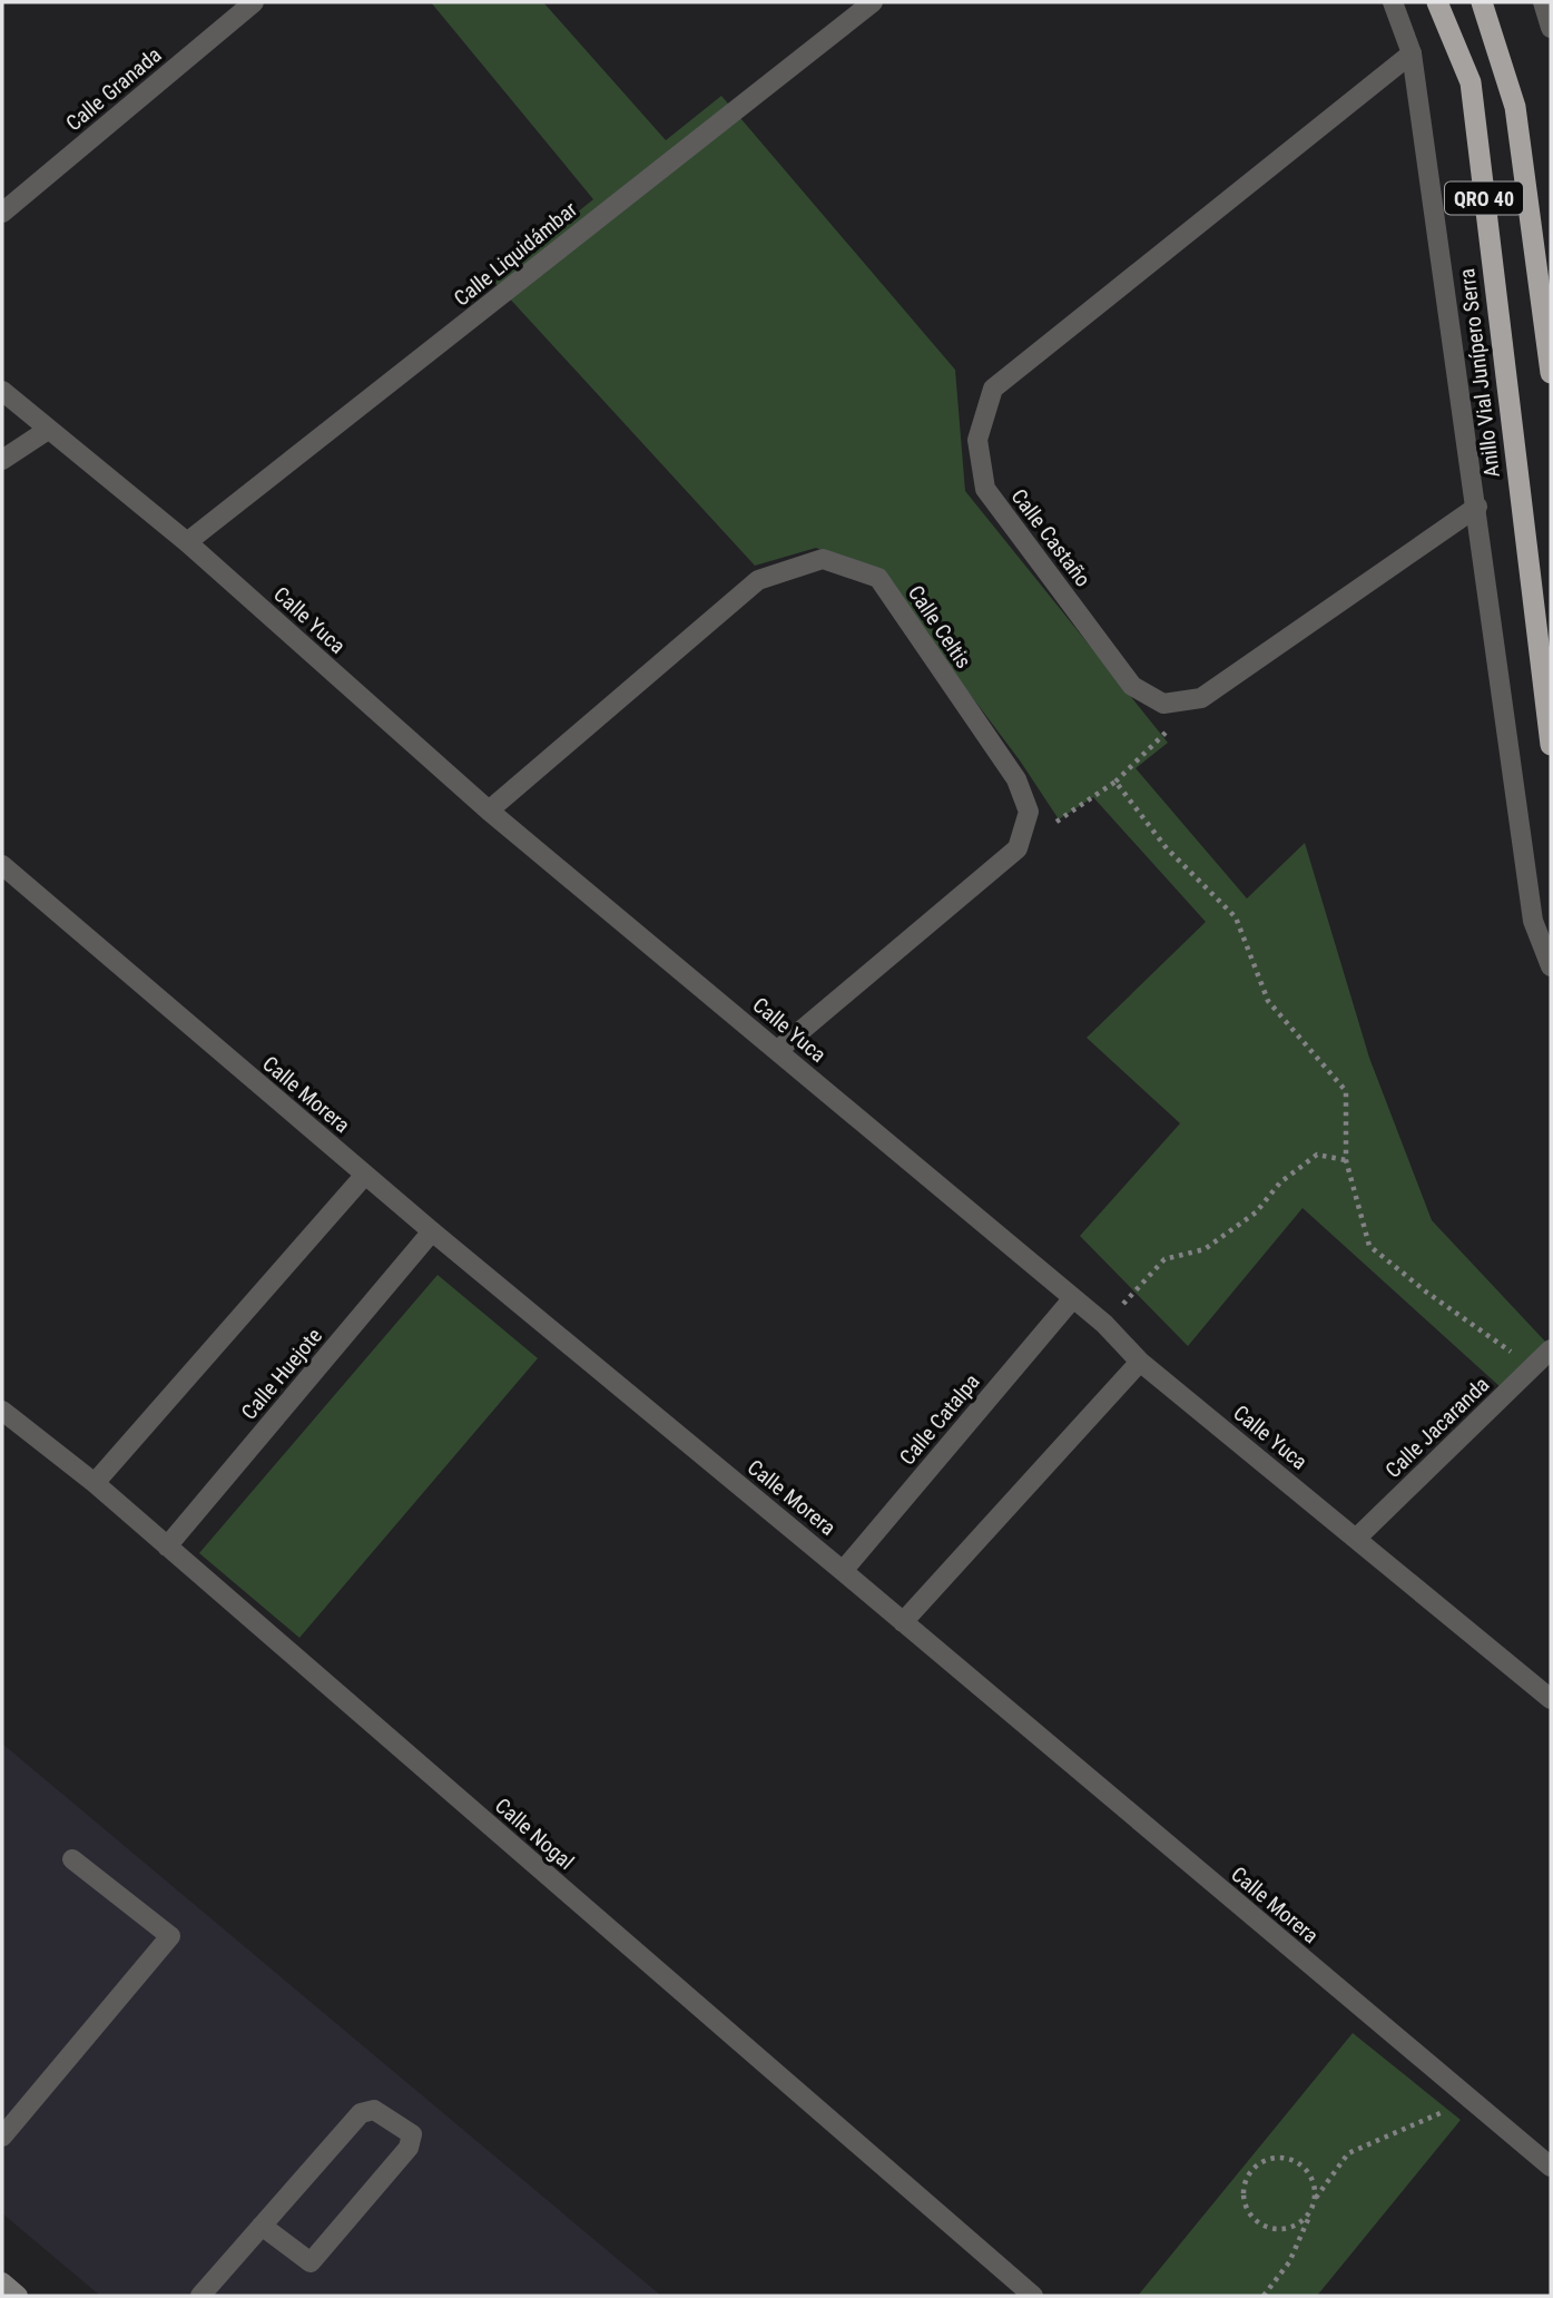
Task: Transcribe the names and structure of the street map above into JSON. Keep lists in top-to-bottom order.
{
  "streets": {
    "highway": ["QRO 40", "Anillo Vial Junípero Serra"],
    "street": [
      "Calle Granada",
      "Calle Liquidámbar",
      "Calle Castaño",
      "Calle Yuca",
      "Calle Celtis",
      "Calle Morera",
      "Calle Huejote",
      "Calle Catalpa",
      "Calle Jacaranda",
      "Calle Nogal"
    ]
  },
  "crossings": [
    ["Calle Liquidámbar", "Calle Yuca"],
    ["Calle Yuca", "Calle Celtis"],
    ["Calle Yuca", "Calle Catalpa"],
    ["Calle Yuca", "Calle Jacaranda"],
    ["Calle Morera", "Calle Huejote"],
    ["Calle Morera", "Calle Catalpa"],
    ["Calle Huejote", "Calle Nogal"]
  ]
}
